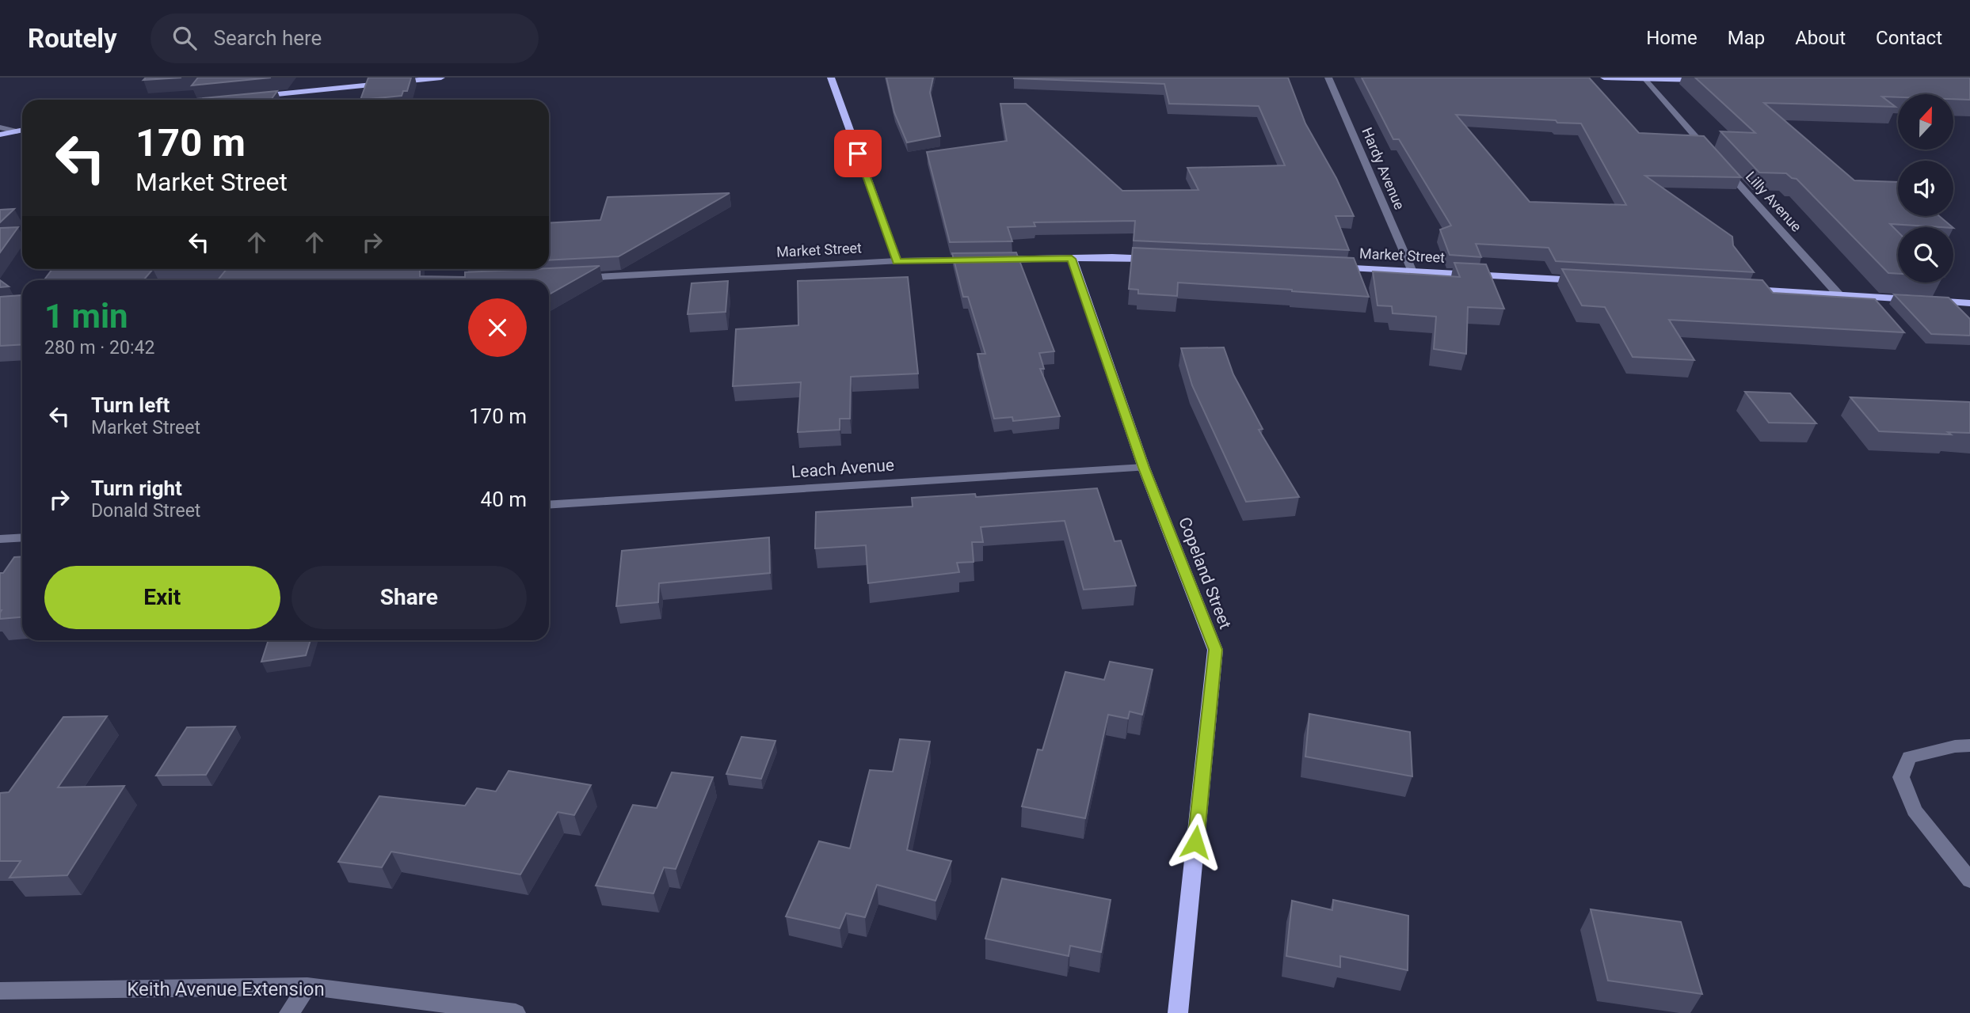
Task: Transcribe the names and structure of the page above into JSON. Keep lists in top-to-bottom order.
{
  "streets": {
    "main road": ["Market Street", "Copeland Street"],
    "street": [
      "Hardy Avenue",
      "Lilly Avenue",
      "Leach Avenue",
      "Keith Avenue Extension"
    ]
  },
  "crossings": [
    ["Hardy Avenue", "Market Street"],
    ["Market Street", "Copeland Street"],
    ["Leach Avenue", "Copeland Street"]
  ],
  "north": "top",
  "page": {
    "header": "Routely",
    "search": "Search here",
    "nav": [
      "Home",
      "Map",
      "About",
      "Contact"
    ],
    "turn": ["170 m", "Market Street"],
    "heading": ["1 min", "280 m · 20:42"],
    "list": [
      {
        "name": "Turn left",
        "note": "Market Street",
        "value": "170 m"
      },
      {
        "name": "Turn right",
        "note": "Donald Street",
        "value": "40 m"
      }
    ],
    "buttons": ["Exit", "Share"]
  }
}
